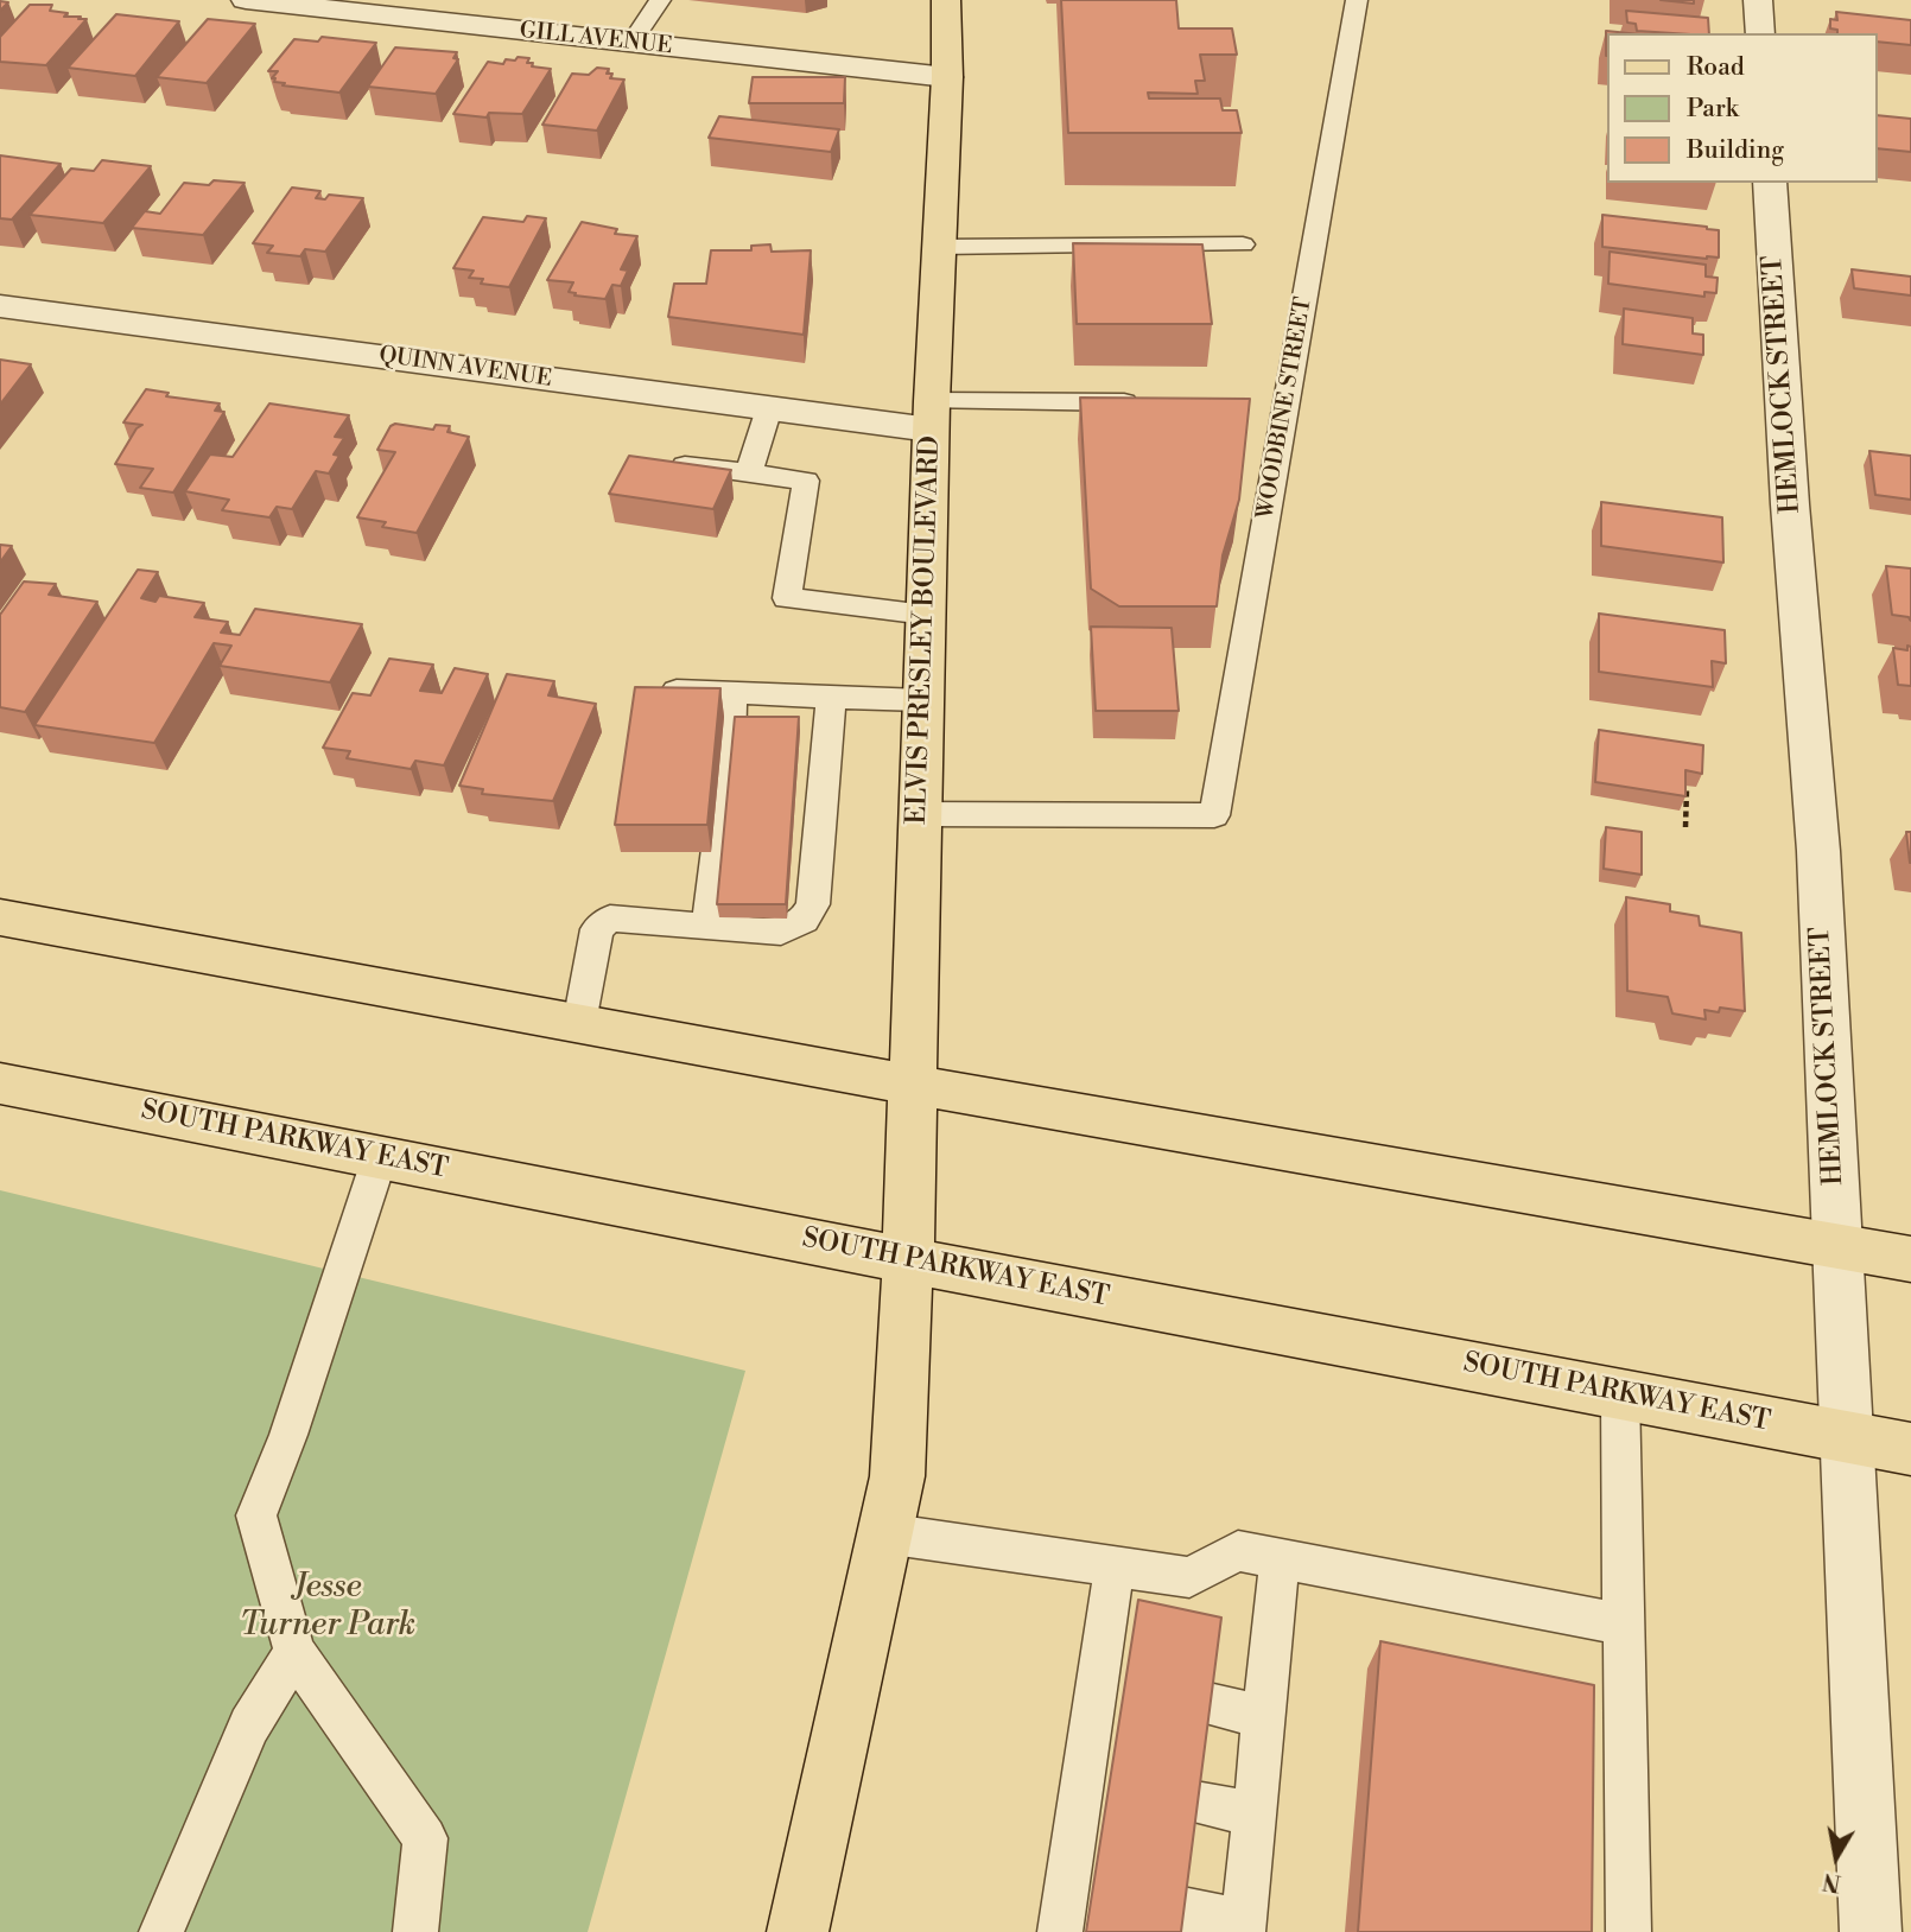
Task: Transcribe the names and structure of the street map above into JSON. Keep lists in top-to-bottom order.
{
  "streets": {
    "main road": ["ELVIS PRESLEY BOULEVARD", "SOUTH PARKWAY EAST"],
    "street": ["GILL AVENUE", "QUINN AVENUE", "HEMLOCK STREET"],
    "lane": ["WOODBINE STREET"]
  },
  "crossings": [
    ["GILL AVENUE", "ELVIS PRESLEY BOULEVARD"],
    ["QUINN AVENUE", "ELVIS PRESLEY BOULEVARD"],
    ["HEMLOCK STREET", "SOUTH PARKWAY EAST"],
    ["WOODBINE STREET", "ELVIS PRESLEY BOULEVARD"],
    ["ELVIS PRESLEY BOULEVARD", "SOUTH PARKWAY EAST"]
  ],
  "parks": ["Jesse Turner Park"],
  "legend": ["Road", "Park", "Building"],
  "north": "bottom"
}
